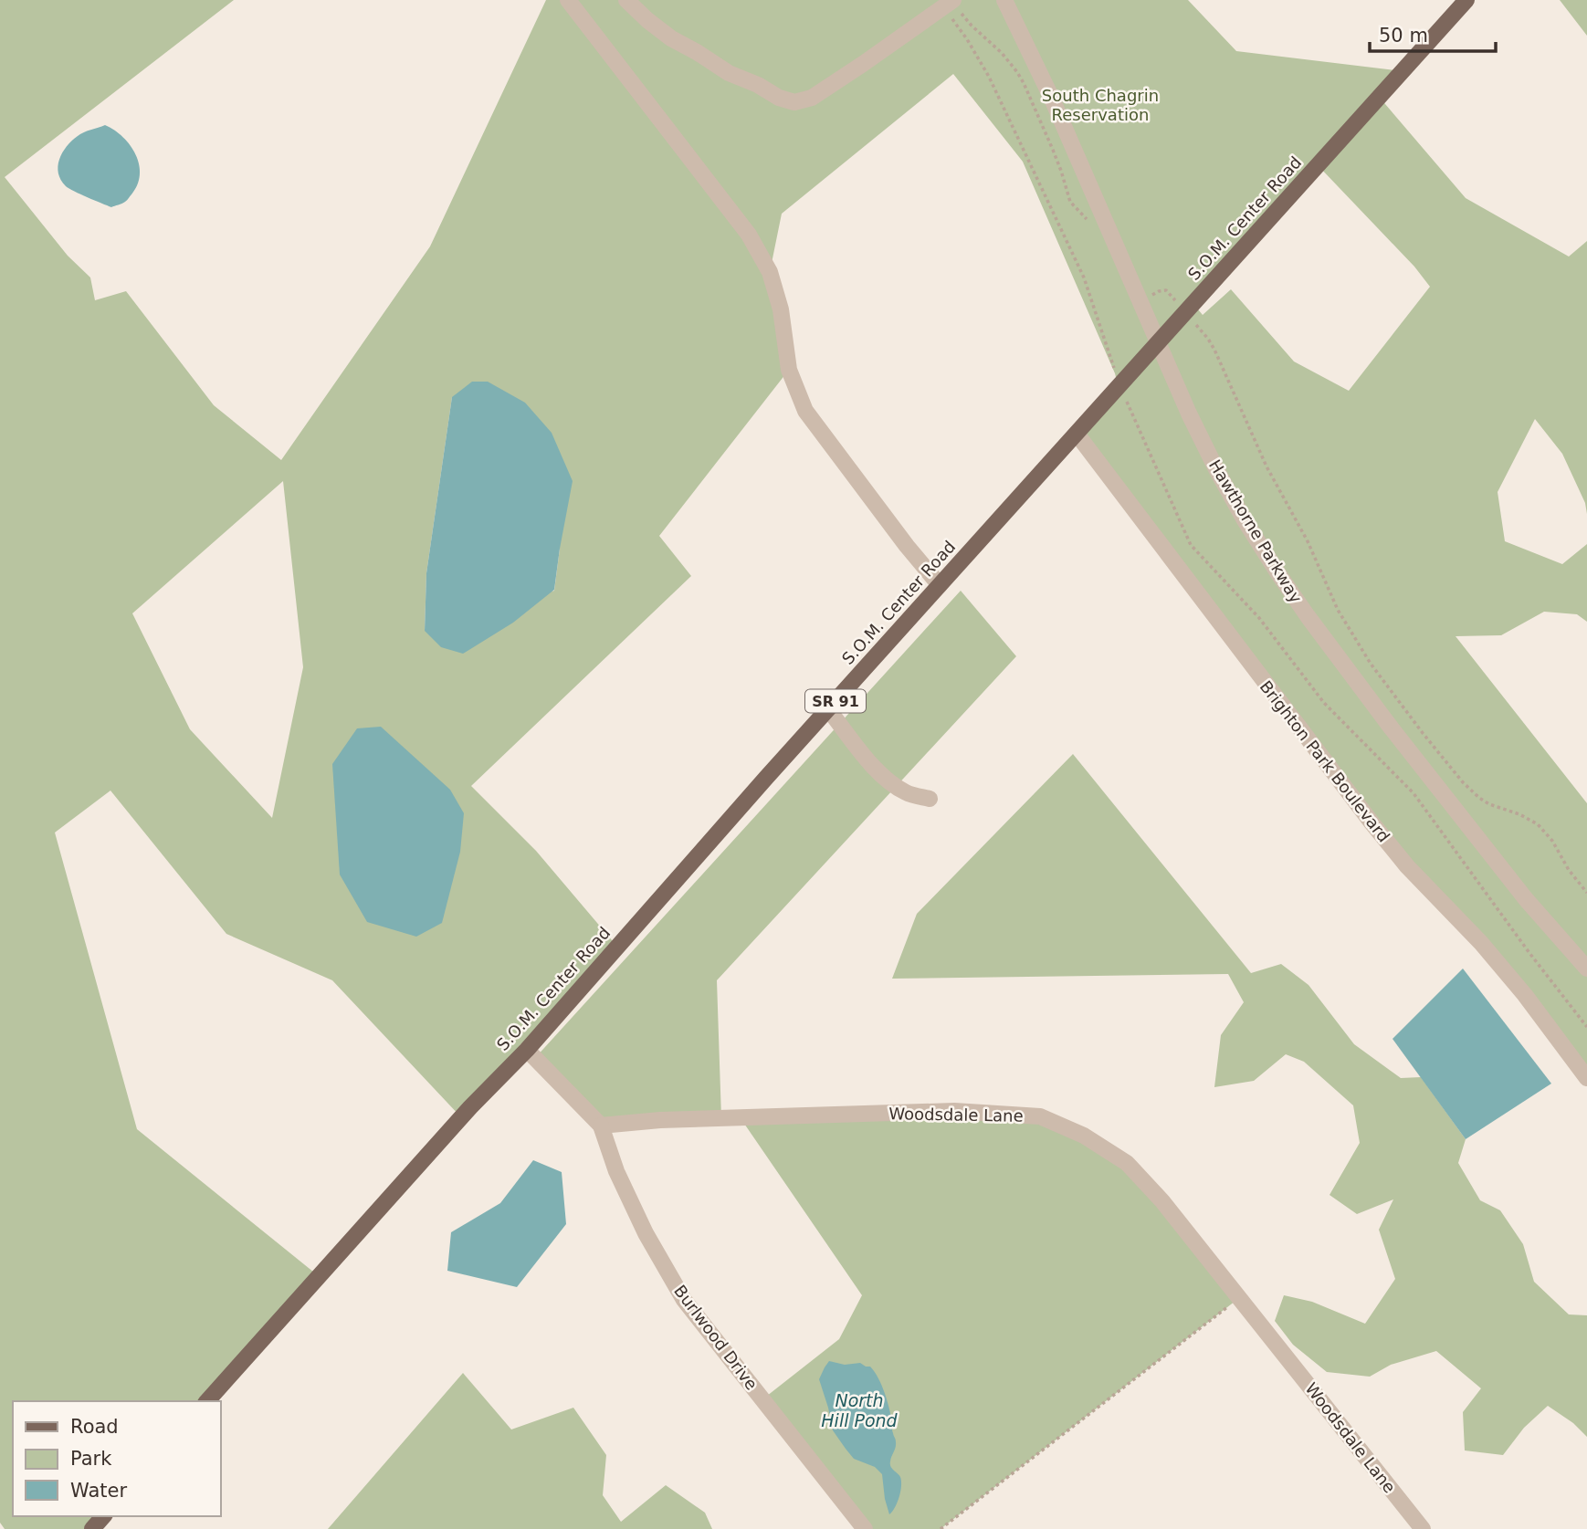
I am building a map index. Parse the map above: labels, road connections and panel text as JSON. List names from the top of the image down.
{
  "streets": {
    "main road": ["S.O.M. Center Road", "SR 91"],
    "street": [
      "Hawthorne Parkway",
      "Brighton Park Boulevard",
      "Woodsdale Lane",
      "Burlwood Drive"
    ]
  },
  "crossings": [
    ["S.O.M. Center Road", "Hawthorne Parkway"],
    ["S.O.M. Center Road", "Brighton Park Boulevard"],
    ["Woodsdale Lane", "Burlwood Drive"]
  ],
  "water": ["North Hill Pond"],
  "parks": ["South Chagrin Reservation"],
  "legend": ["Road", "Park", "Water"],
  "scale_bar": "50 m"
}
